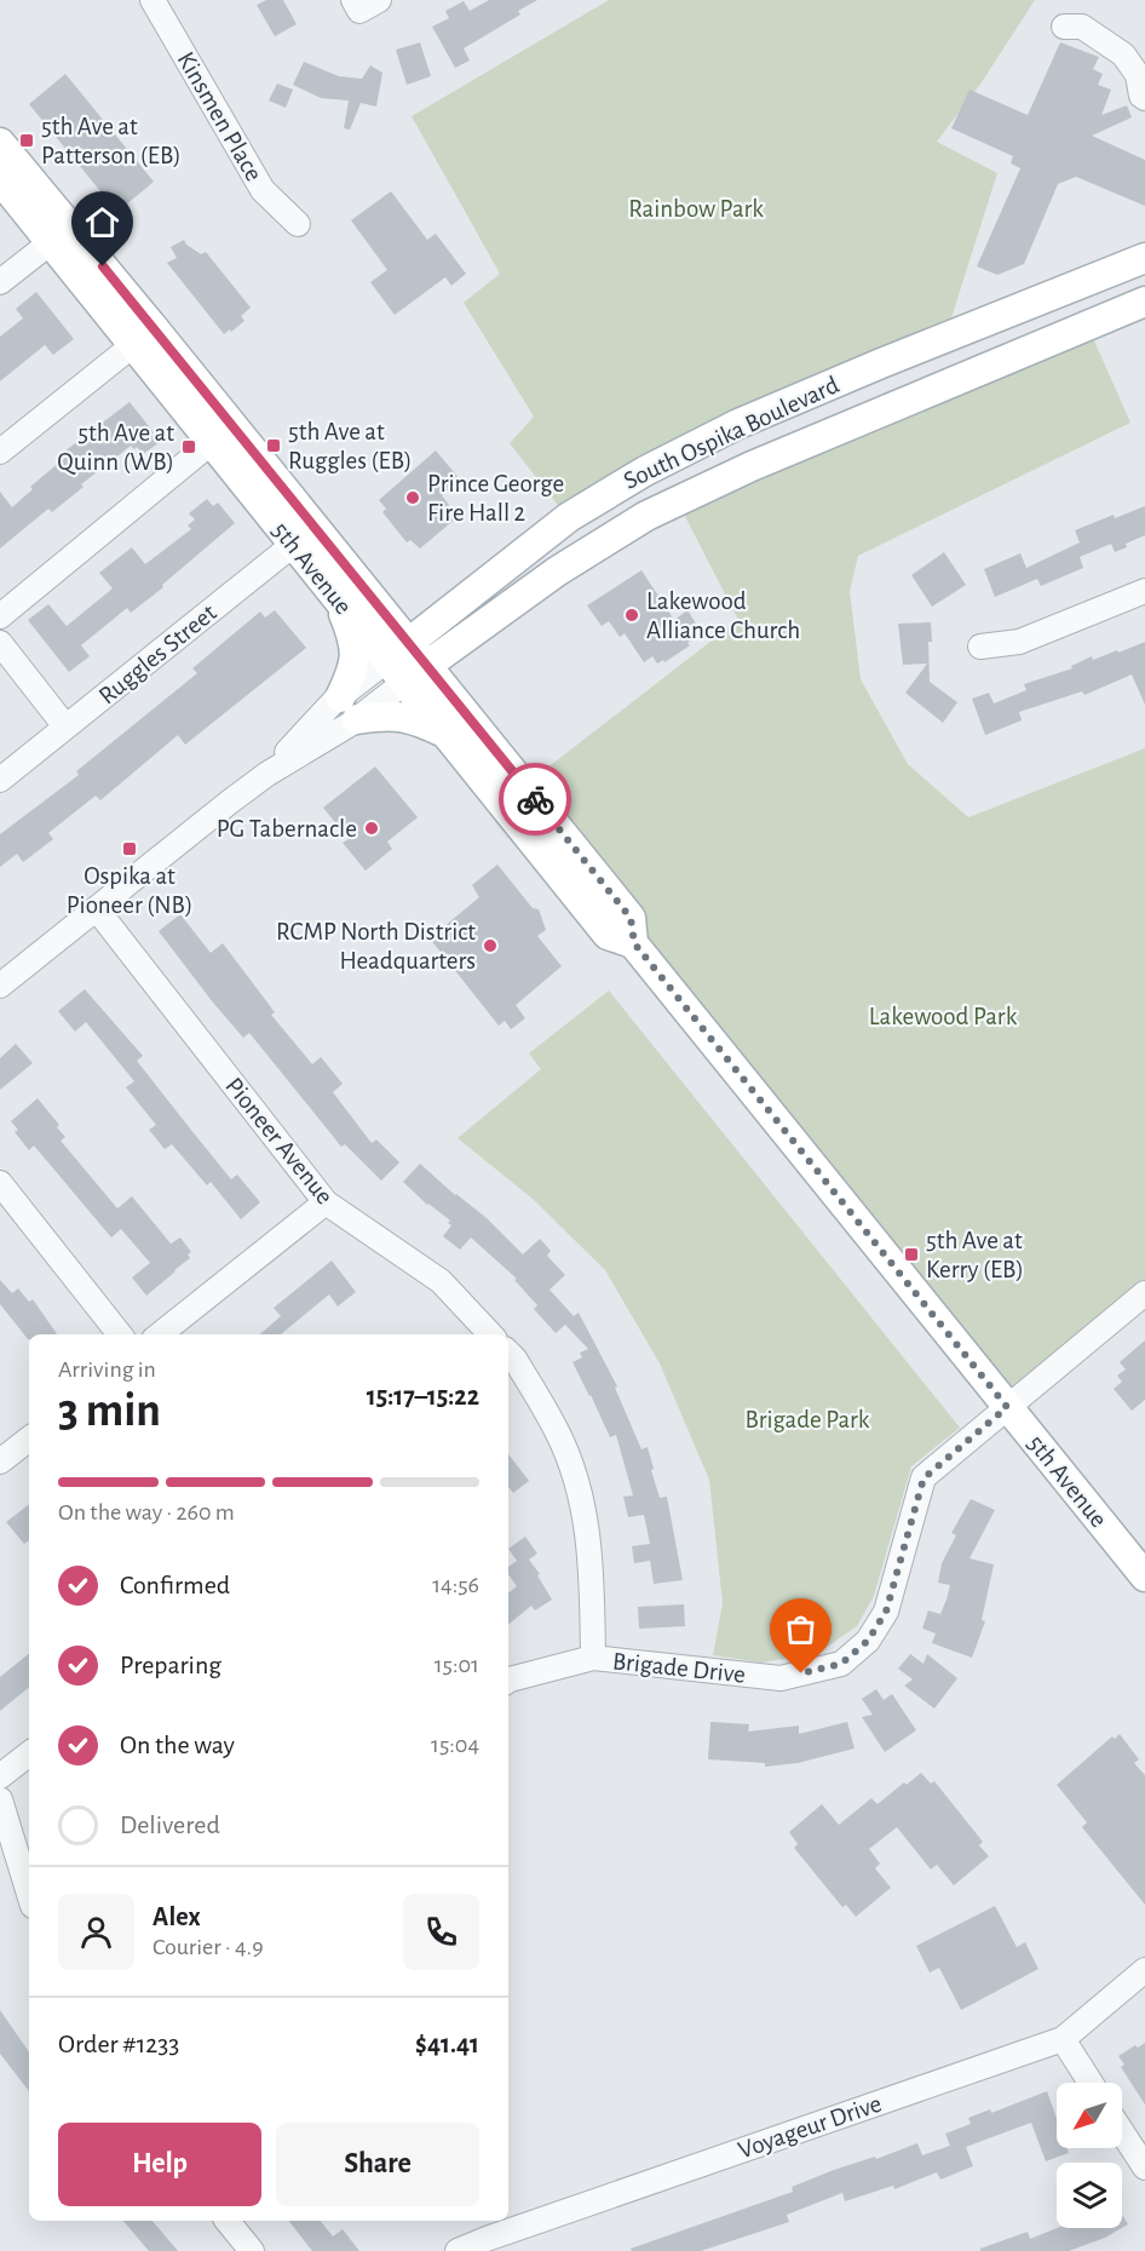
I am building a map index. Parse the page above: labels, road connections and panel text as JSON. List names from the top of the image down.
{
  "streets": {
    "main road": ["South Ospika Boulevard", "5th Avenue"],
    "street": [
      "Kinsmen Place",
      "Ruggles Street",
      "Pioneer Avenue",
      "Brigade Drive",
      "Voyageur Drive"
    ]
  },
  "crossings": [
    ["South Ospika Boulevard", "5th Avenue"],
    ["South Ospika Boulevard", "Pioneer Avenue"],
    ["5th Avenue", "Ruggles Street"],
    ["5th Avenue", "Brigade Drive"]
  ],
  "parks": ["Rainbow Park", "Lakewood Park", "Brigade Park"],
  "places": {
    "transit": [
      "5th Ave at Patterson (EB)",
      "5th Ave at Ruggles (EB)",
      "5th Ave at Quinn (WB)",
      "Ospika at Pioneer (NB)",
      "5th Ave at Kerry (EB)"
    ],
    "other": [
      "Prince George Fire Hall 2",
      "Lakewood Alliance Church",
      "PG Tabernacle",
      "RCMP North District Headquarters"
    ]
  },
  "north": "bottom left",
  "page": {
    "heading": ["3 min", "Arriving in", "15:17–15:22"],
    "panel": [
      "Alex",
      "Courier · 4.9",
      "Order #1233",
      "$41.41"
    ],
    "bar": "On the way · 260 m",
    "list": [
      ["Confirmed", "14:56"],
      ["Preparing", "15:01"],
      ["On the way", "15:04"],
      "Delivered"
    ],
    "buttons": ["Help", "Share"]
  }
}
